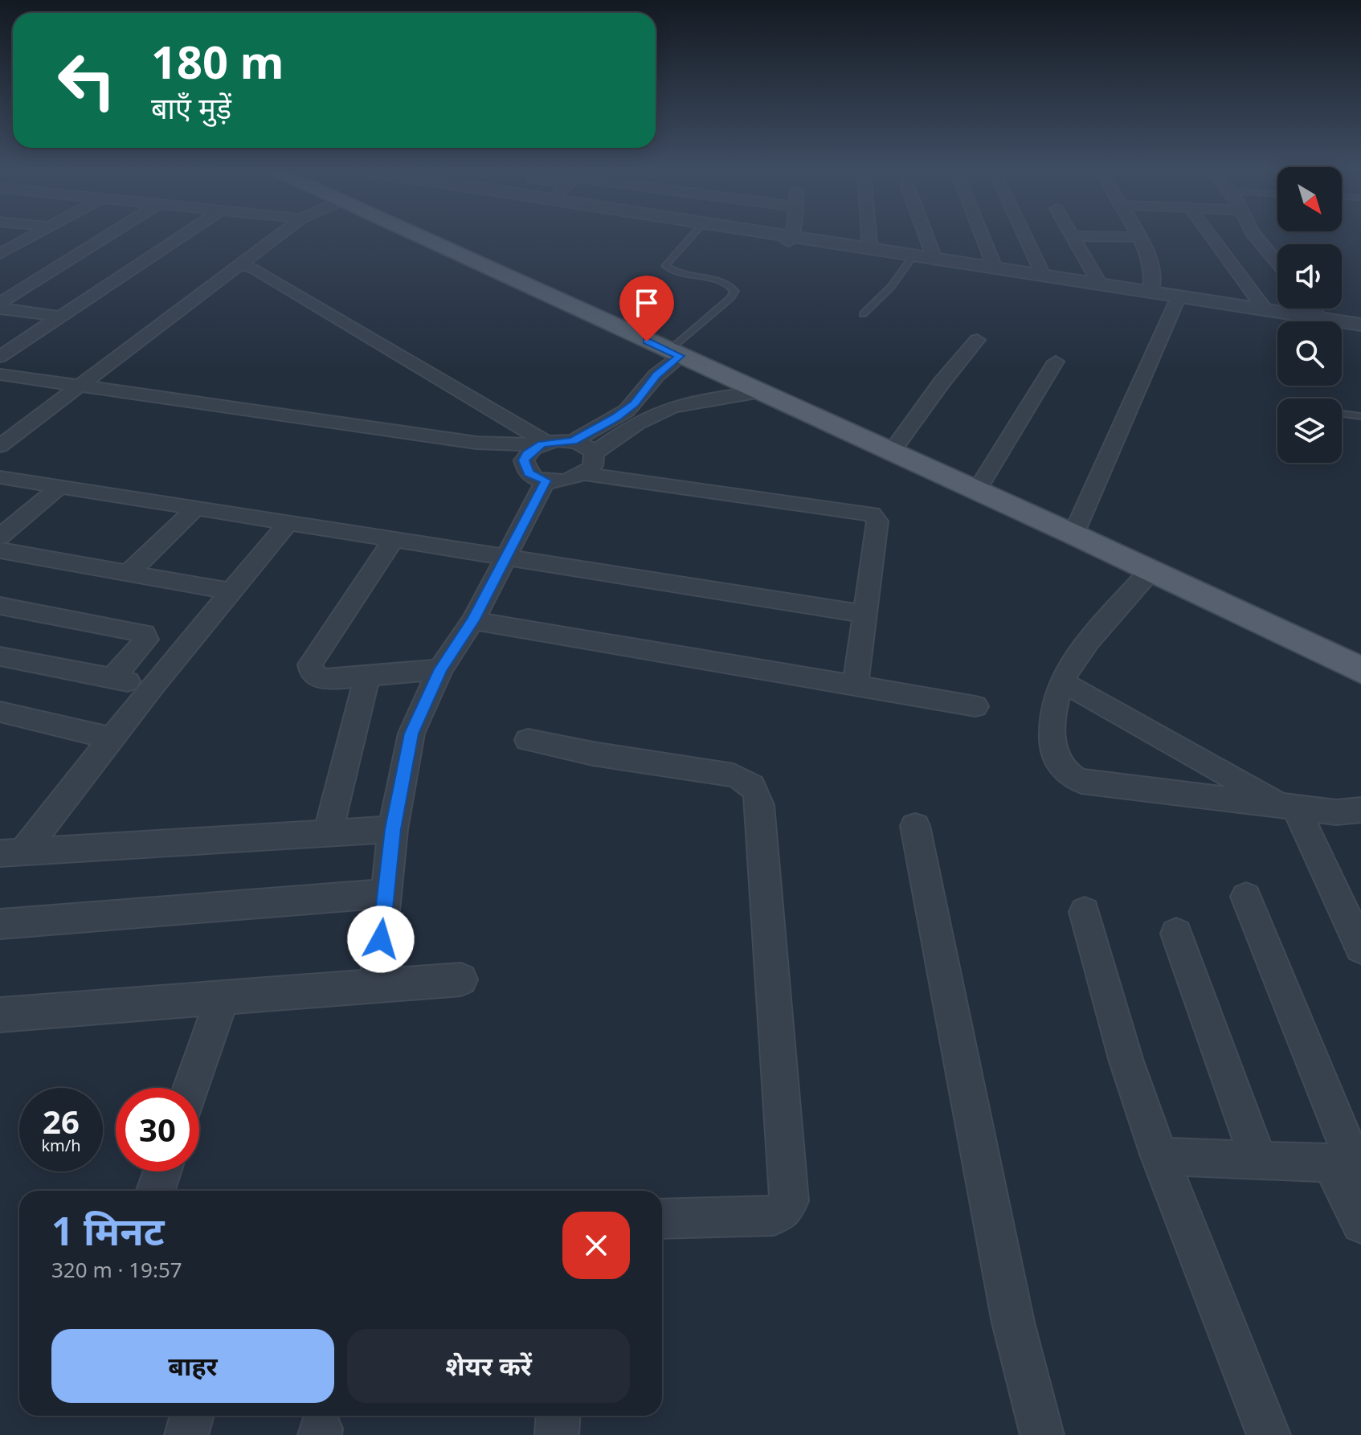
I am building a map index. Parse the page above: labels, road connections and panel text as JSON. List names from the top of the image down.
{
  "north": "bottom right",
  "page": {
    "turn": ["180 m", "बाएँ मुड़ें"],
    "speed": "26 km/h",
    "limit": "30",
    "heading": ["1 मिनट", "320 m · 19:57"],
    "buttons": ["बाहर", "शेयर करें"]
  }
}
